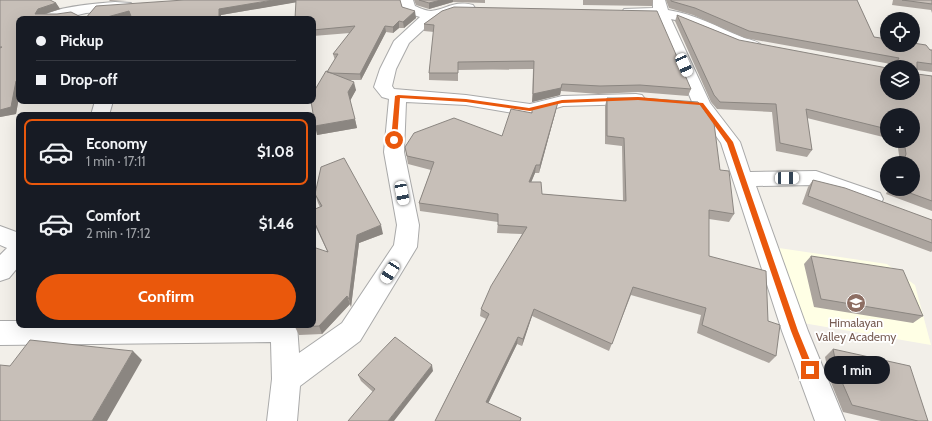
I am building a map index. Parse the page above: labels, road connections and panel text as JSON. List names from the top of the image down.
{
  "places": {
    "school or university": ["Himalayan Valley Academy"]
  },
  "page": {
    "map_buttons": ["+", "−"],
    "banner": ["Pickup", "Drop-off"],
    "list": [
      {
        "name": "Economy",
        "note": "1 min · 17:11",
        "value": "$1.08"
      },
      {
        "name": "Comfort",
        "note": "2 min · 17:12",
        "value": "$1.46"
      }
    ],
    "buttons": "Confirm",
    "bubble": "1 min"
  }
}
